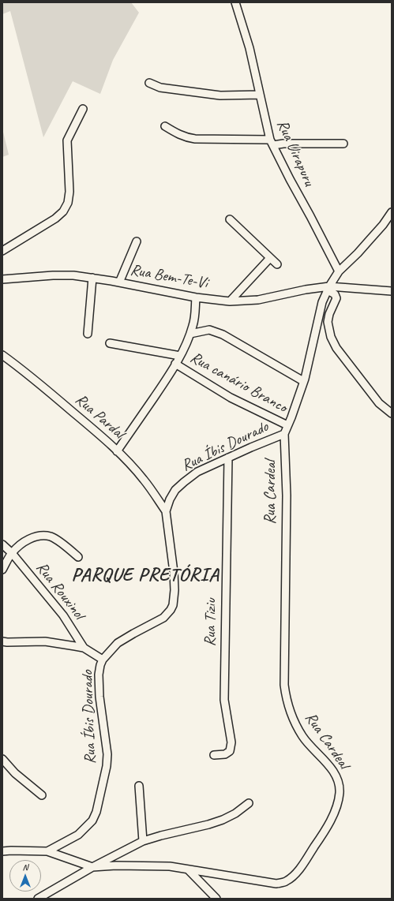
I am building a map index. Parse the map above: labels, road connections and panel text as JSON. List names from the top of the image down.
{
  "streets": {
    "street": [
      "Rua Uirapuru",
      "Rua Bem-Te-Vi",
      "Rua canário Branco",
      "Rua Pardal",
      "Rua Íbis Dourado",
      "Rua Cardeal",
      "Rua Rouxinol",
      "Rua Tiziu"
    ]
  },
  "crossings": [
    ["Rua Uirapuru", "Rua Íbis Dourado"],
    ["Rua Bem-Te-Vi", "Rua Íbis Dourado"],
    ["Rua canário Branco", "Rua Íbis Dourado"],
    ["Rua Pardal", "Rua Íbis Dourado"],
    ["Rua Íbis Dourado", "Rua Cardeal"],
    ["Rua Íbis Dourado", "Rua Tiziu"]
  ],
  "districts": ["PARQUE PRETÓRIA"],
  "north": "top"
}
